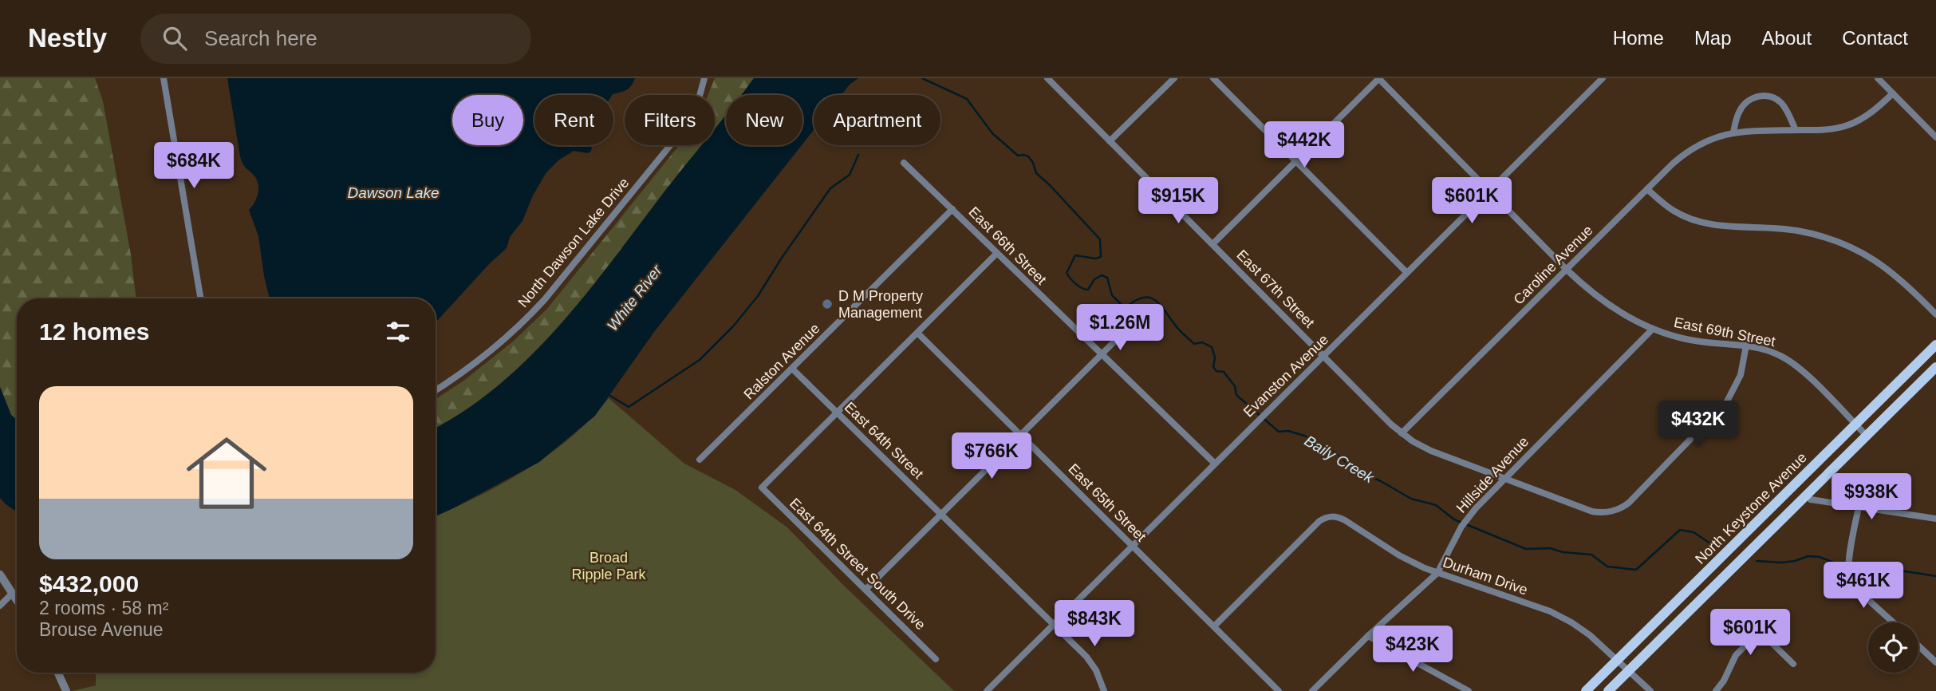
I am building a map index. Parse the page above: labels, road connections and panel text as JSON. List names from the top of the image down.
{
  "streets": {
    "main road": ["North Keystone Avenue"],
    "street": [
      "North Dawson Lake Drive",
      "East 66th Street",
      "Caroline Avenue",
      "East 67th Street",
      "East 69th Street",
      "Ralston Avenue",
      "Evanston Avenue",
      "East 64th Street",
      "Hillside Avenue",
      "East 65th Street",
      "East 64th Street South Drive",
      "Durham Drive"
    ]
  },
  "crossings": [
    ["East 66th Street", "Ralston Avenue"],
    ["East 66th Street", "Evanston Avenue"],
    ["Caroline Avenue", "East 67th Street"],
    ["Caroline Avenue", "East 69th Street"],
    ["East 67th Street", "East 69th Street"],
    ["East 67th Street", "Evanston Avenue"],
    ["East 67th Street", "Hillside Avenue"],
    ["East 69th Street", "Evanston Avenue"],
    ["East 69th Street", "Hillside Avenue"],
    ["East 69th Street", "North Keystone Avenue"],
    ["Ralston Avenue", "East 64th Street"],
    ["Evanston Avenue", "East 64th Street"],
    ["Evanston Avenue", "East 65th Street"],
    ["East 64th Street", "East 64th Street South Drive"],
    ["Hillside Avenue", "Durham Drive"],
    ["East 65th Street", "Durham Drive"],
    ["North Keystone Avenue", "Durham Drive"]
  ],
  "water": ["Dawson Lake", "White River", "Baily Creek"],
  "parks": ["Broad Ripple Park"],
  "places": ["D M Property Management"],
  "page": {
    "header": "Nestly",
    "search": "Search here",
    "nav": [
      "Home",
      "Map",
      "About",
      "Contact"
    ],
    "chip": [
      "Buy",
      "Rent",
      "Filters",
      "New",
      "Apartment"
    ],
    "price": [
      "$442K",
      "$684K",
      "$915K",
      "$601K",
      "$1.26M",
      "$432K",
      "$766K",
      "$938K",
      "$461K",
      "$843K",
      "$601K",
      "$423K"
    ],
    "heading": "12 homes",
    "list": [
      {
        "name": "$432,000",
        "note": "2 rooms · 58 m² · Brouse Avenue"
      }
    ]
  }
}
